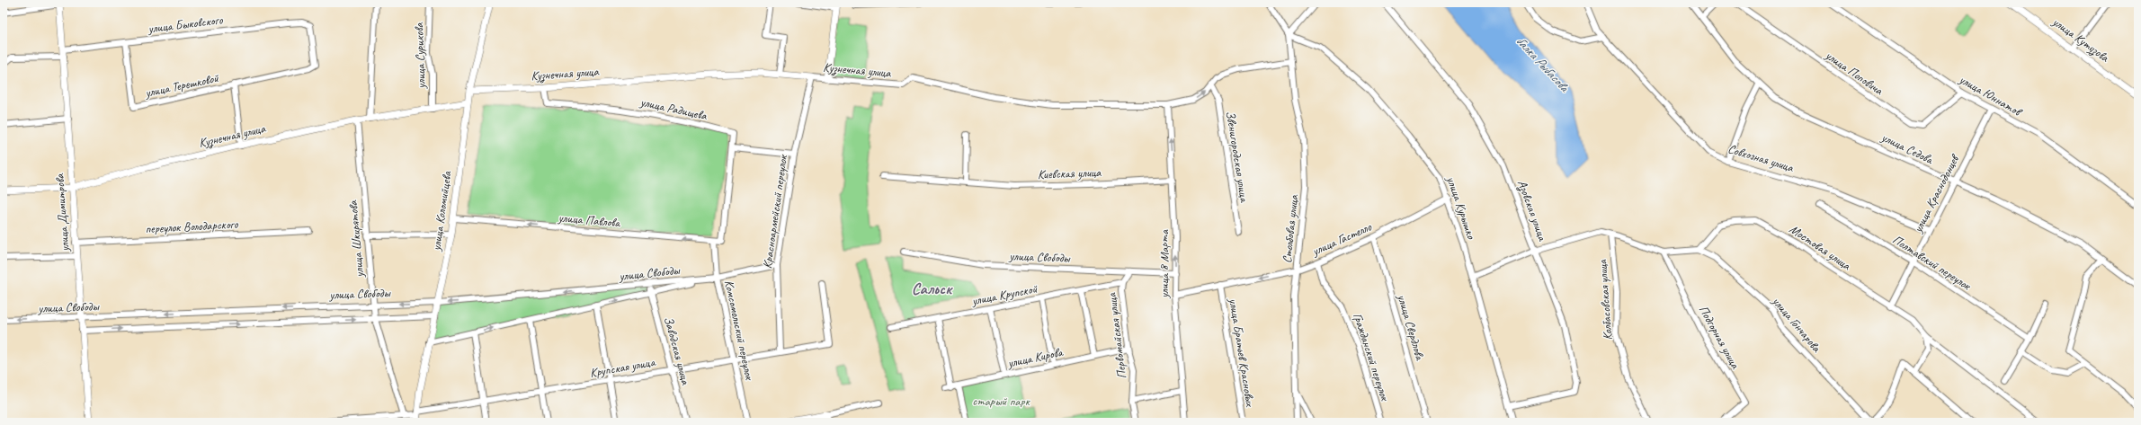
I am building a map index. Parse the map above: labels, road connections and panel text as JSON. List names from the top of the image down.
{
  "streets": {
    "main road": [
      "улица Кутузова",
      "Кузнечная улица",
      "улица Коломийцева",
      "улица Димитрова"
    ],
    "street": [
      "улица Быковского",
      "улица Сурикова",
      "улица Поповича",
      "улица Терешковой",
      "улица Юннатов",
      "улица Радищева",
      "улица Седова",
      "Звенигородская улица",
      "Совхозная улица",
      "Киевская улица",
      "улица Краснодонцев",
      "улица Курышко",
      "Азовская улица",
      "Красноармейский переулок",
      "улица Павлова",
      "переулок Володарского",
      "Столбовая улица",
      "улица Шкирятова",
      "улица Гастелло",
      "Мостовая улица",
      "улица Свободы",
      "Полтавский переулок",
      "улица 8 Марта",
      "улица Крупской",
      "Колбасовская улица",
      "улица Гончарова",
      "улица Свердлова",
      "Комсомольский переулок",
      "Первомайская улица",
      "Подгорная улица",
      "Заводская улица",
      "улица Братьев Красновых",
      "Гражданский переулок",
      "улица Кирова",
      "Крупская улица"
    ]
  },
  "crossings": [
    ["улица Быковского", "улица Терешковой"],
    ["улица Быковского", "улица Димитрова"],
    ["улица Сурикова", "Кузнечная улица"],
    ["Кузнечная улица", "улица Терешковой"],
    ["Кузнечная улица", "улица Радищева"],
    ["Кузнечная улица", "Звенигородская улица"],
    ["Кузнечная улица", "улица Коломийцева"],
    ["Кузнечная улица", "Красноармейский переулок"],
    ["Кузнечная улица", "улица Димитрова"],
    ["Кузнечная улица", "Столбовая улица"],
    ["Кузнечная улица", "улица Шкирятова"],
    ["Кузнечная улица", "улица 8 Марта"],
    ["улица Поповича", "улица Юннатов"],
    ["улица Юннатов", "улица Краснодонцев"],
    ["улица Радищева", "улица Павлова"],
    ["улица Седова", "улица Краснодонцев"],
    ["Совхозная улица", "улица Краснодонцев"],
    ["Киевская улица", "улица 8 Марта"],
    ["улица Краснодонцев", "Мостовая улица"],
    ["улица Краснодонцев", "Полтавский переулок"],
    ["улица Курышко", "Азовская улица"],
    ["улица Курышко", "Столбовая улица"],
    ["улица Курышко", "улица Гастелло"],
    ["улица Коломийцева", "улица Павлова"],
    ["улица Коломийцева", "улица Свободы"],
    ["улица Коломийцева", "Крупская улица"],
    ["Красноармейский переулок", "улица Свободы"],
    ["Красноармейский переулок", "Крупская улица"],
    ["улица Димитрова", "переулок Володарского"],
    ["улица Димитрова", "улица Свободы"],
    ["улица Павлова", "Комсомольский переулок"],
    ["Столбовая улица", "улица Гастелло"],
    ["улица Шкирятова", "улица Свободы"],
    ["улица Гастелло", "улица 8 Марта"],
    ["улица Гастелло", "улица Свердлова"],
    ["улица Гастелло", "улица Братьев Красновых"],
    ["улица Гастелло", "Гражданский переулок"],
    ["Мостовая улица", "улица Гончарова"],
    ["улица Свободы", "улица 8 Марта"],
    ["улица Свободы", "Комсомольский переулок"],
    ["улица Свободы", "Первомайская улица"],
    ["улица Свободы", "Заводская улица"],
    ["улица Крупской", "Первомайская улица"],
    ["улица Крупской", "улица Кирова"],
    ["Комсомольский переулок", "Крупская улица"],
    ["Первомайская улица", "улица Кирова"],
    ["Заводская улица", "Крупская улица"]
  ],
  "one_way": ["улица Павлова", "улица 8 Марта"],
  "districts": ["Сальск"],
  "water": ["балка Рыбасова"],
  "parks": ["старый парк"]
}
